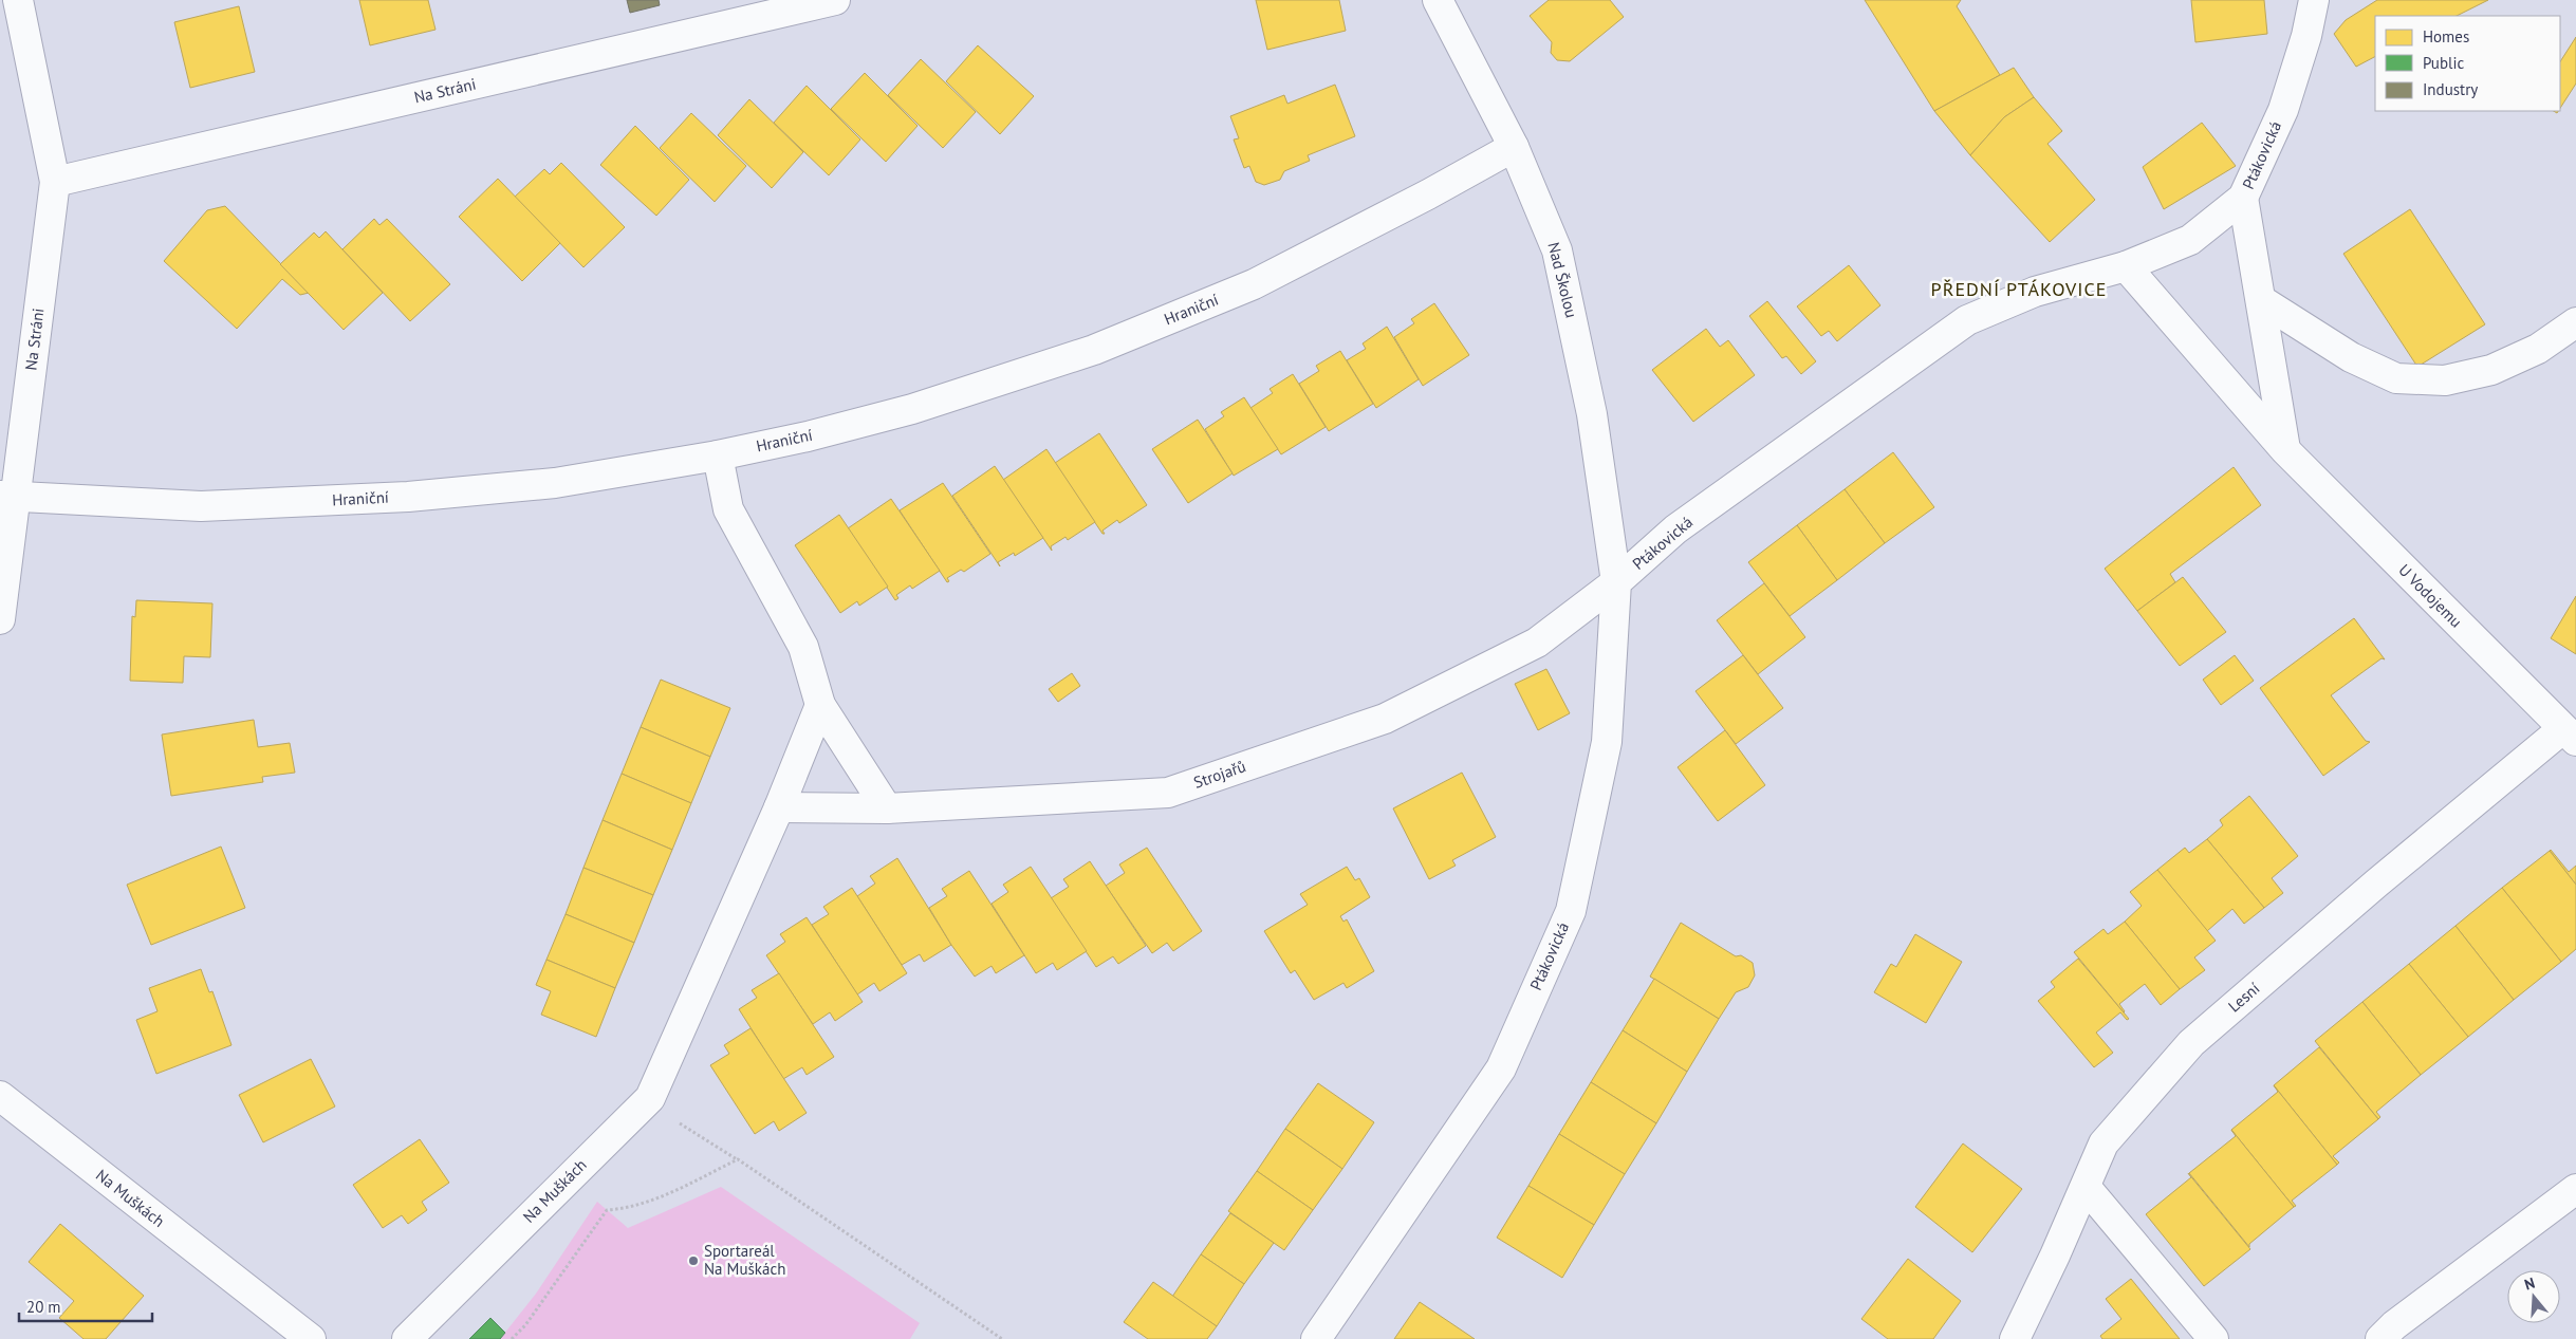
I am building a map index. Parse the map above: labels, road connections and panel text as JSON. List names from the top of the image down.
{
  "streets": {
    "street": [
      "Na Stráni",
      "Ptákovická",
      "Nad Školou",
      "Hraniční",
      "U Vodojemu",
      "Strojařů",
      "Lesní",
      "Na Muškách"
    ]
  },
  "crossings": [
    ["Na Stráni", "Hraniční"],
    ["Ptákovická", "Nad Školou"],
    ["Ptákovická", "U Vodojemu"],
    ["Ptákovická", "Strojařů"],
    ["Nad Školou", "Hraniční"],
    ["Nad Školou", "Strojařů"],
    ["U Vodojemu", "Lesní"],
    ["Strojařů", "Na Muškách"]
  ],
  "districts": ["PŘEDNÍ PTÁKOVICE"],
  "places": ["Sportareál Na Muškách"],
  "legend": ["Homes", "Public", "Industry"],
  "scale_bar": "20 m",
  "north": "top"
}
